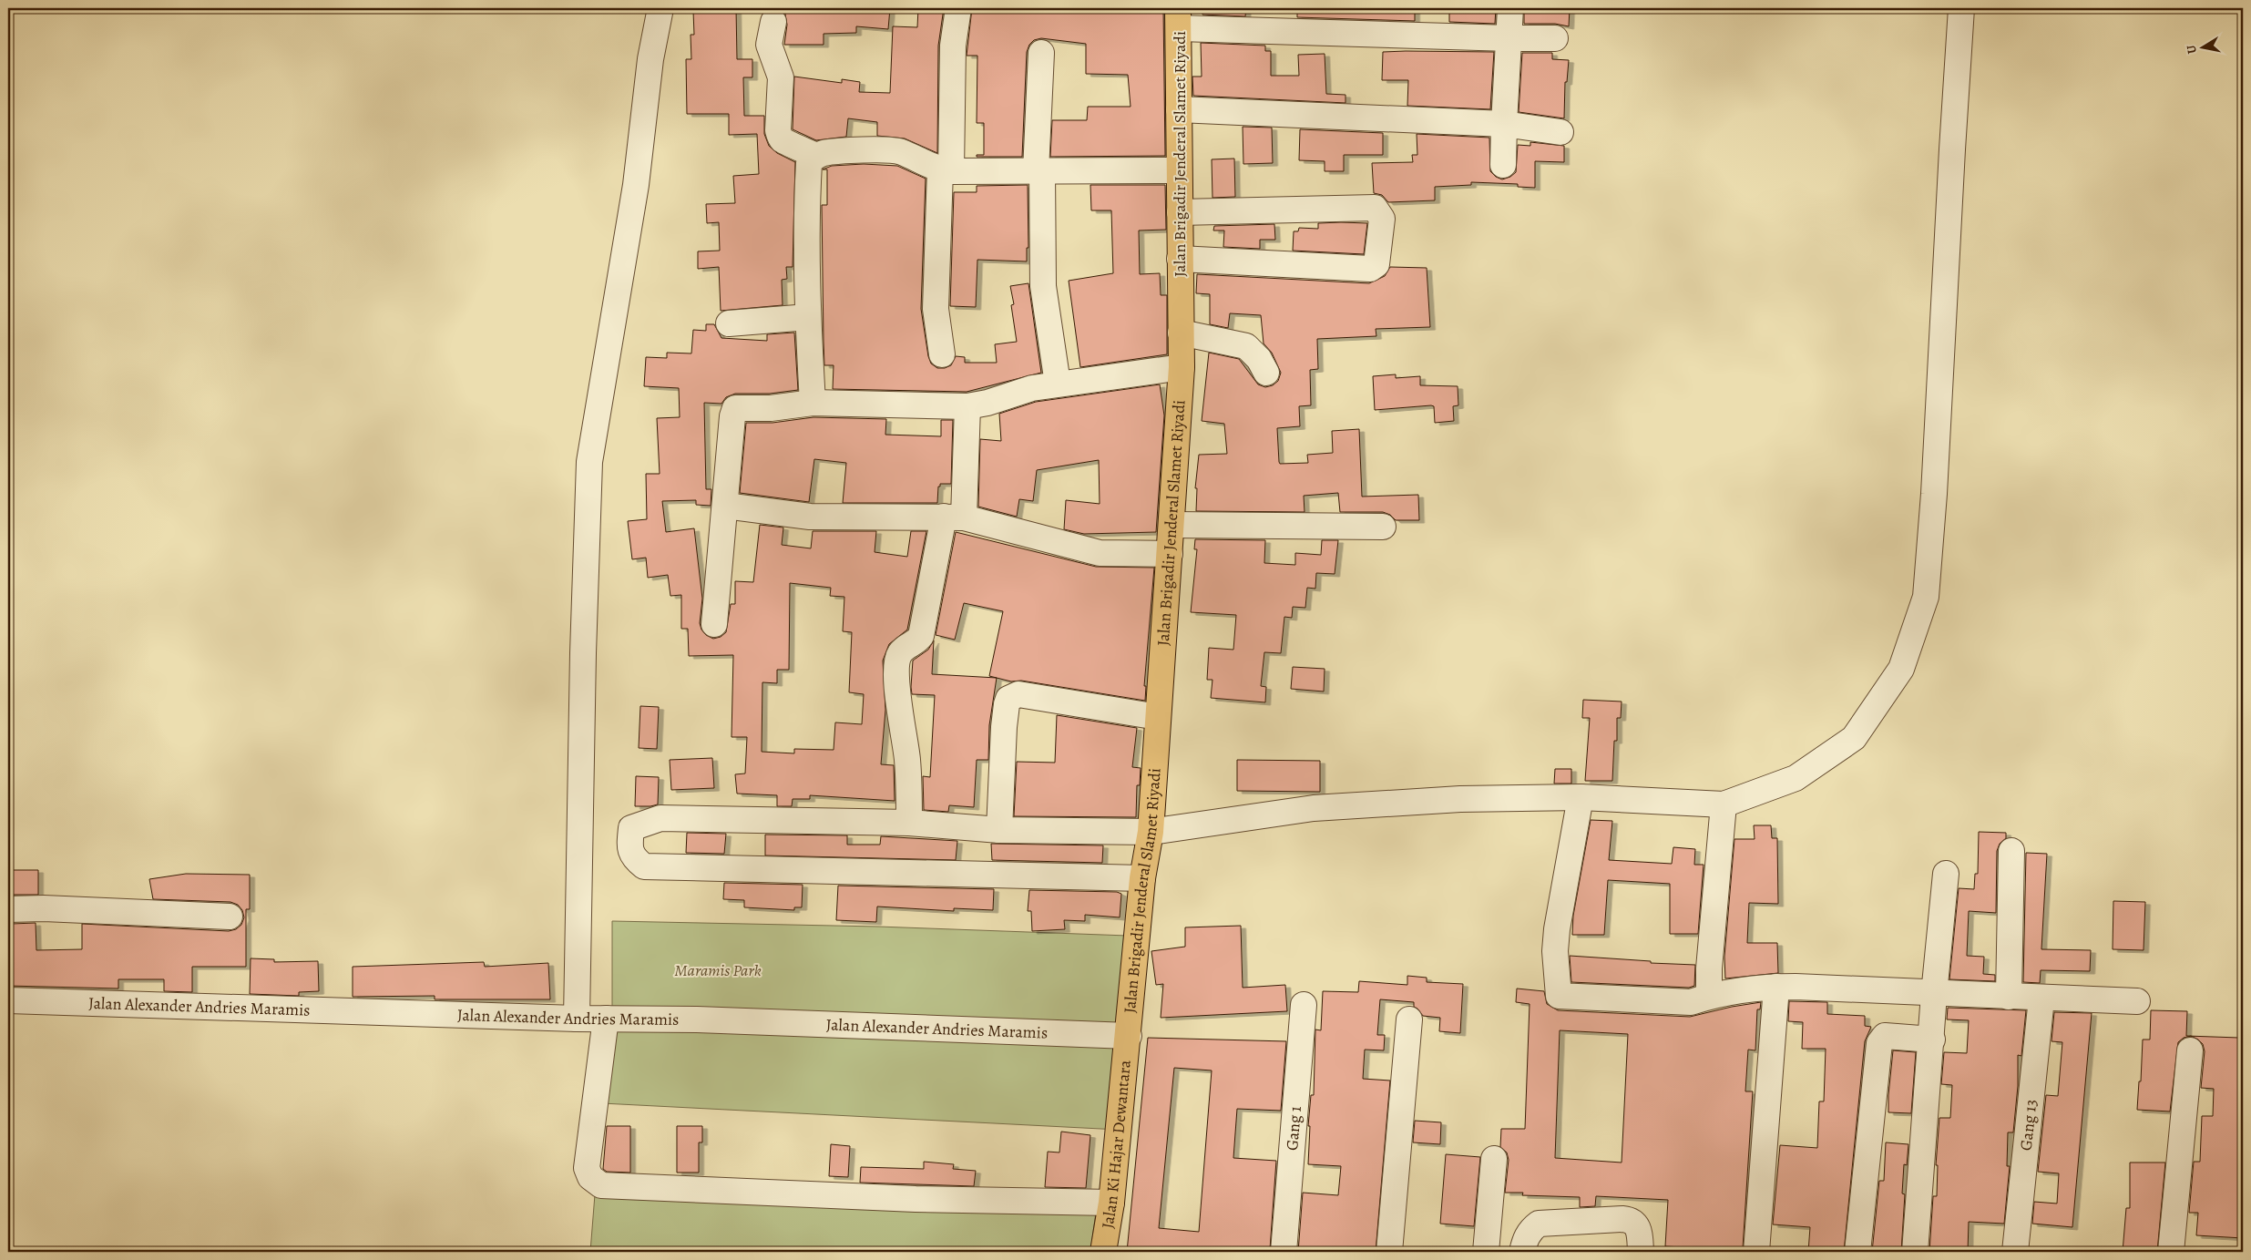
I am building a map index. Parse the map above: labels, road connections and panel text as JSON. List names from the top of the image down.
{
  "streets": {
    "main road": ["Jalan Brigadir Jenderal Slamet Riyadi", "Jalan Ki Hajar Dewantara"],
    "street": ["Jalan Alexander Andries Maramis", "Gang 13", "Gang 1"]
  },
  "crossings": [
    ["Jalan Brigadir Jenderal Slamet Riyadi", "Jalan Alexander Andries Maramis"],
    ["Jalan Brigadir Jenderal Slamet Riyadi", "Jalan Ki Hajar Dewantara"],
    ["Jalan Alexander Andries Maramis", "Jalan Ki Hajar Dewantara"]
  ],
  "parks": ["Maramis Park"],
  "north": "left"
}
